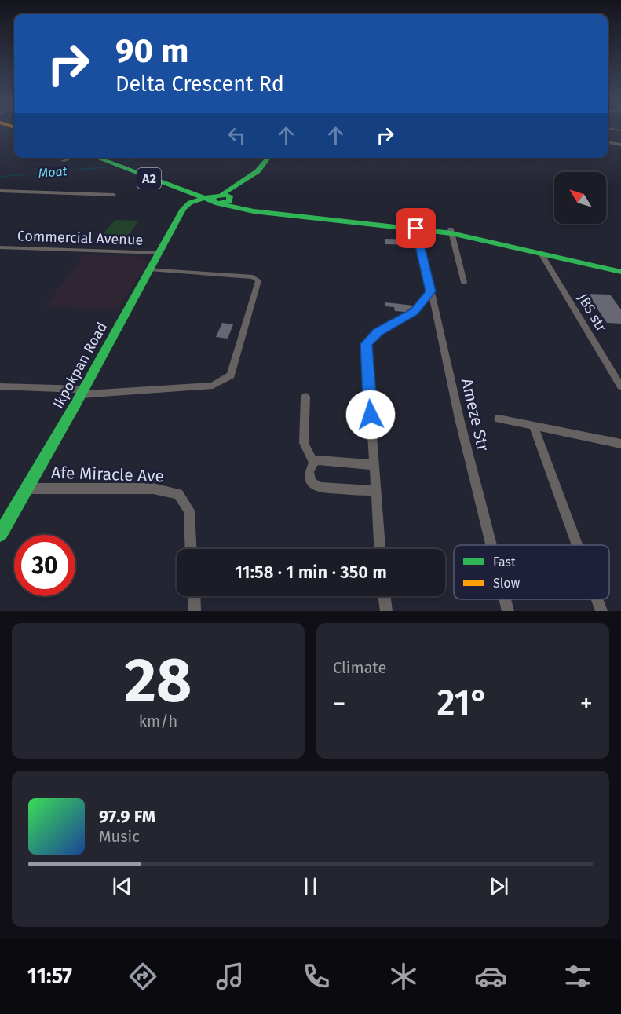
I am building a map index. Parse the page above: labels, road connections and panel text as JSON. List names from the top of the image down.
{
  "streets": {
    "main road": ["A2", "Ikpokpan Road"],
    "street": [
      "Commercial Avenue",
      "JBS str",
      "Ameze Str",
      "Afe Miracle Ave"
    ]
  },
  "crossings": [
    ["A2", "JBS str"],
    ["A2", "Ikpokpan Road"],
    ["A2", "Ameze Str"],
    ["Commercial Avenue", "Ikpokpan Road"],
    ["Ikpokpan Road", "Afe Miracle Ave"]
  ],
  "water": ["Moat"],
  "legend": ["Fast", "Slow"],
  "north": "top left",
  "page": {
    "turn": ["90 m", "Delta Crescent Rd"],
    "limit": "30",
    "trip": "11:58 · 1 min · 350 m",
    "tile": [
      ["28", "km/h"],
      "Climate"
    ],
    "heat": ["−", "21°", "+"],
    "song": ["97.9 FM", "Music"],
    "tabs": "11:57"
  }
}
